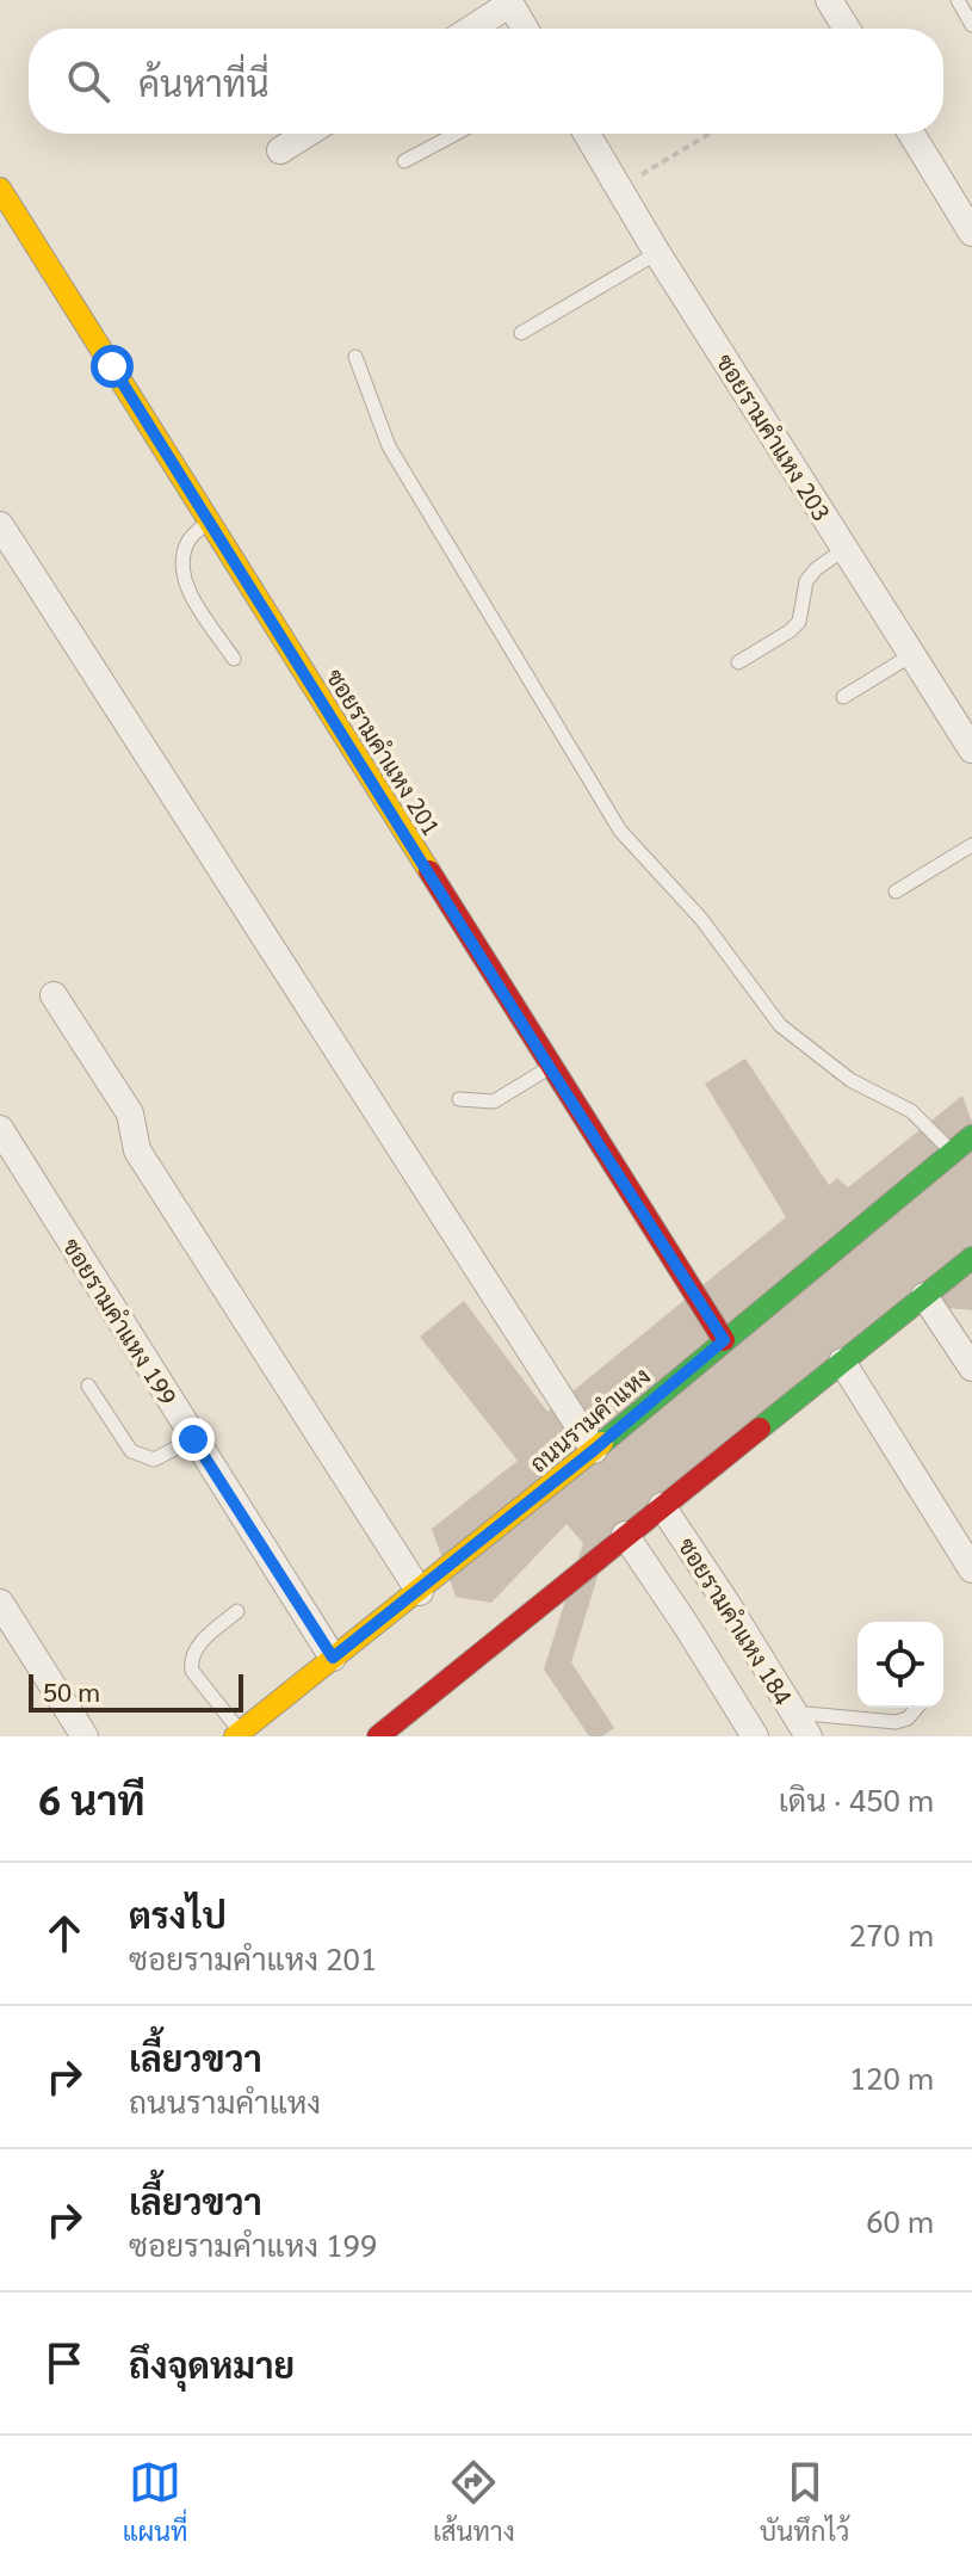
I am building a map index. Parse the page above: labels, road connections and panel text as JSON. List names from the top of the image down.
{
  "streets": {
    "main road": ["ซอยรามคำแหง 201", "ถนนรามคำแหง"],
    "street": ["ซอยรามคำแหง 203", "ซอยรามคำแหง 199", "ซอยรามคำแหง 184"]
  },
  "crossings": [
    ["ซอยรามคำแหง 201", "ถนนรามคำแหง"],
    ["ซอยรามคำแหง 199", "ถนนรามคำแหง"]
  ],
  "scale_bar": "50 m",
  "page": {
    "search": "ค้นหาที่นี่",
    "scale": "50 m",
    "heading": ["6 นาที", "เดิน · 450 m"],
    "list": [
      ["ตรงไป", "ซอยรามคำแหง 201", "270 m"],
      ["เลี้ยวขวา", "ถนนรามคำแหง", "120 m"],
      ["เลี้ยวขวา", "ซอยรามคำแหง 199", "60 m"],
      "ถึงจุดหมาย"
    ],
    "nav": ["แผนที่", "เส้นทาง", "บันทึกไว้"]
  }
}
